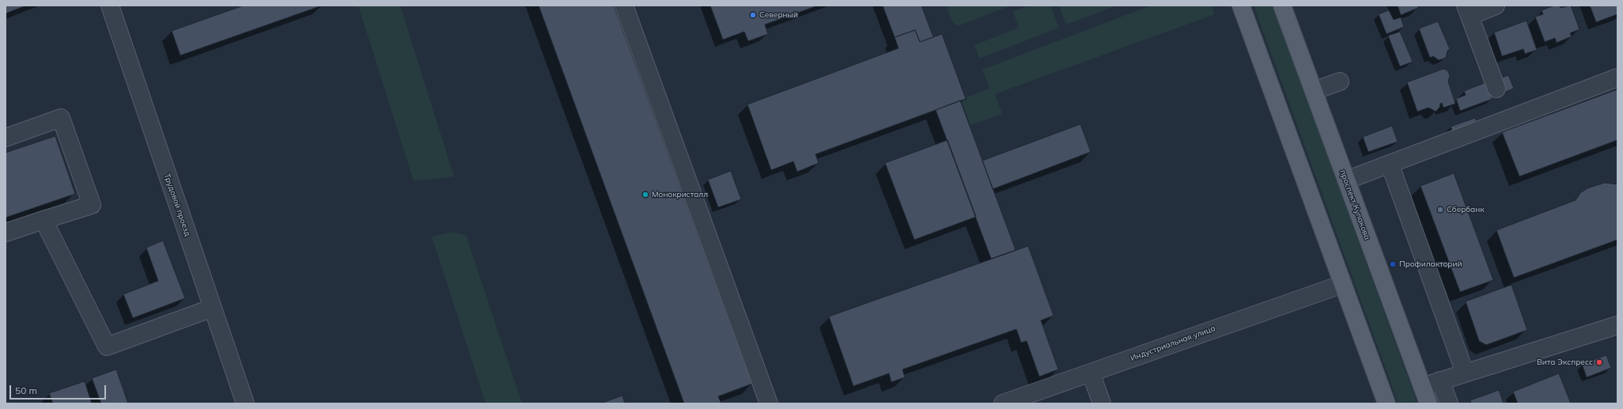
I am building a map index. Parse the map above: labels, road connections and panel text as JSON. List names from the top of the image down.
{
  "streets": {
    "main road": ["проспект Кулакова"],
    "street": ["Трудовой проезд", "Индустриальная улица"]
  },
  "places": [
    "Северный",
    "Монокристалл",
    "Сбербанк",
    "Профилакторий",
    "Вита Экспресс"
  ],
  "scale_bar": "50 m"
}
